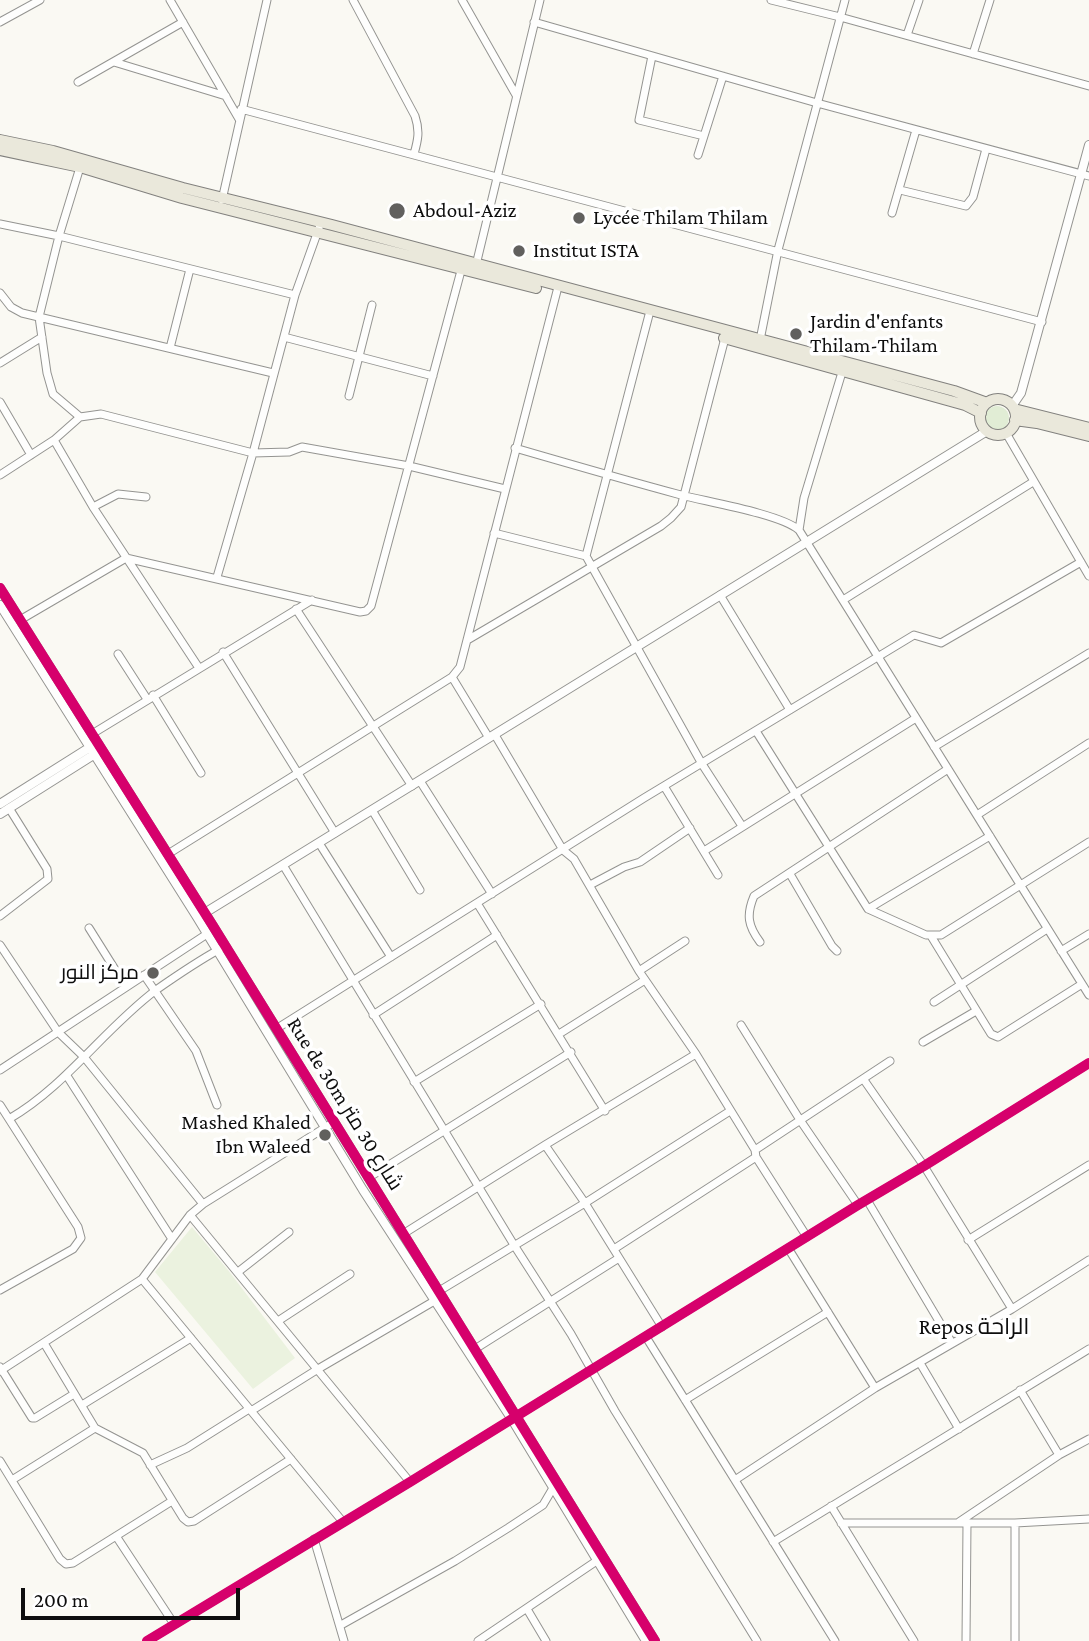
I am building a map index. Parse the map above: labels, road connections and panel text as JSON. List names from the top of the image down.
{
  "streets": {
    "street": ["Rue de 30m شارع 30 متر"]
  },
  "districts": ["Repos الراحة"],
  "places": [
    "Abdoul-Aziz",
    "Lycée Thilam Thilam",
    "Institut ISTA",
    "Jardin d'enfants Thilam-Thilam",
    "مركز النور",
    "Mashed Khaled Ibn Waleed"
  ],
  "scale_bar": "200 m"
}
